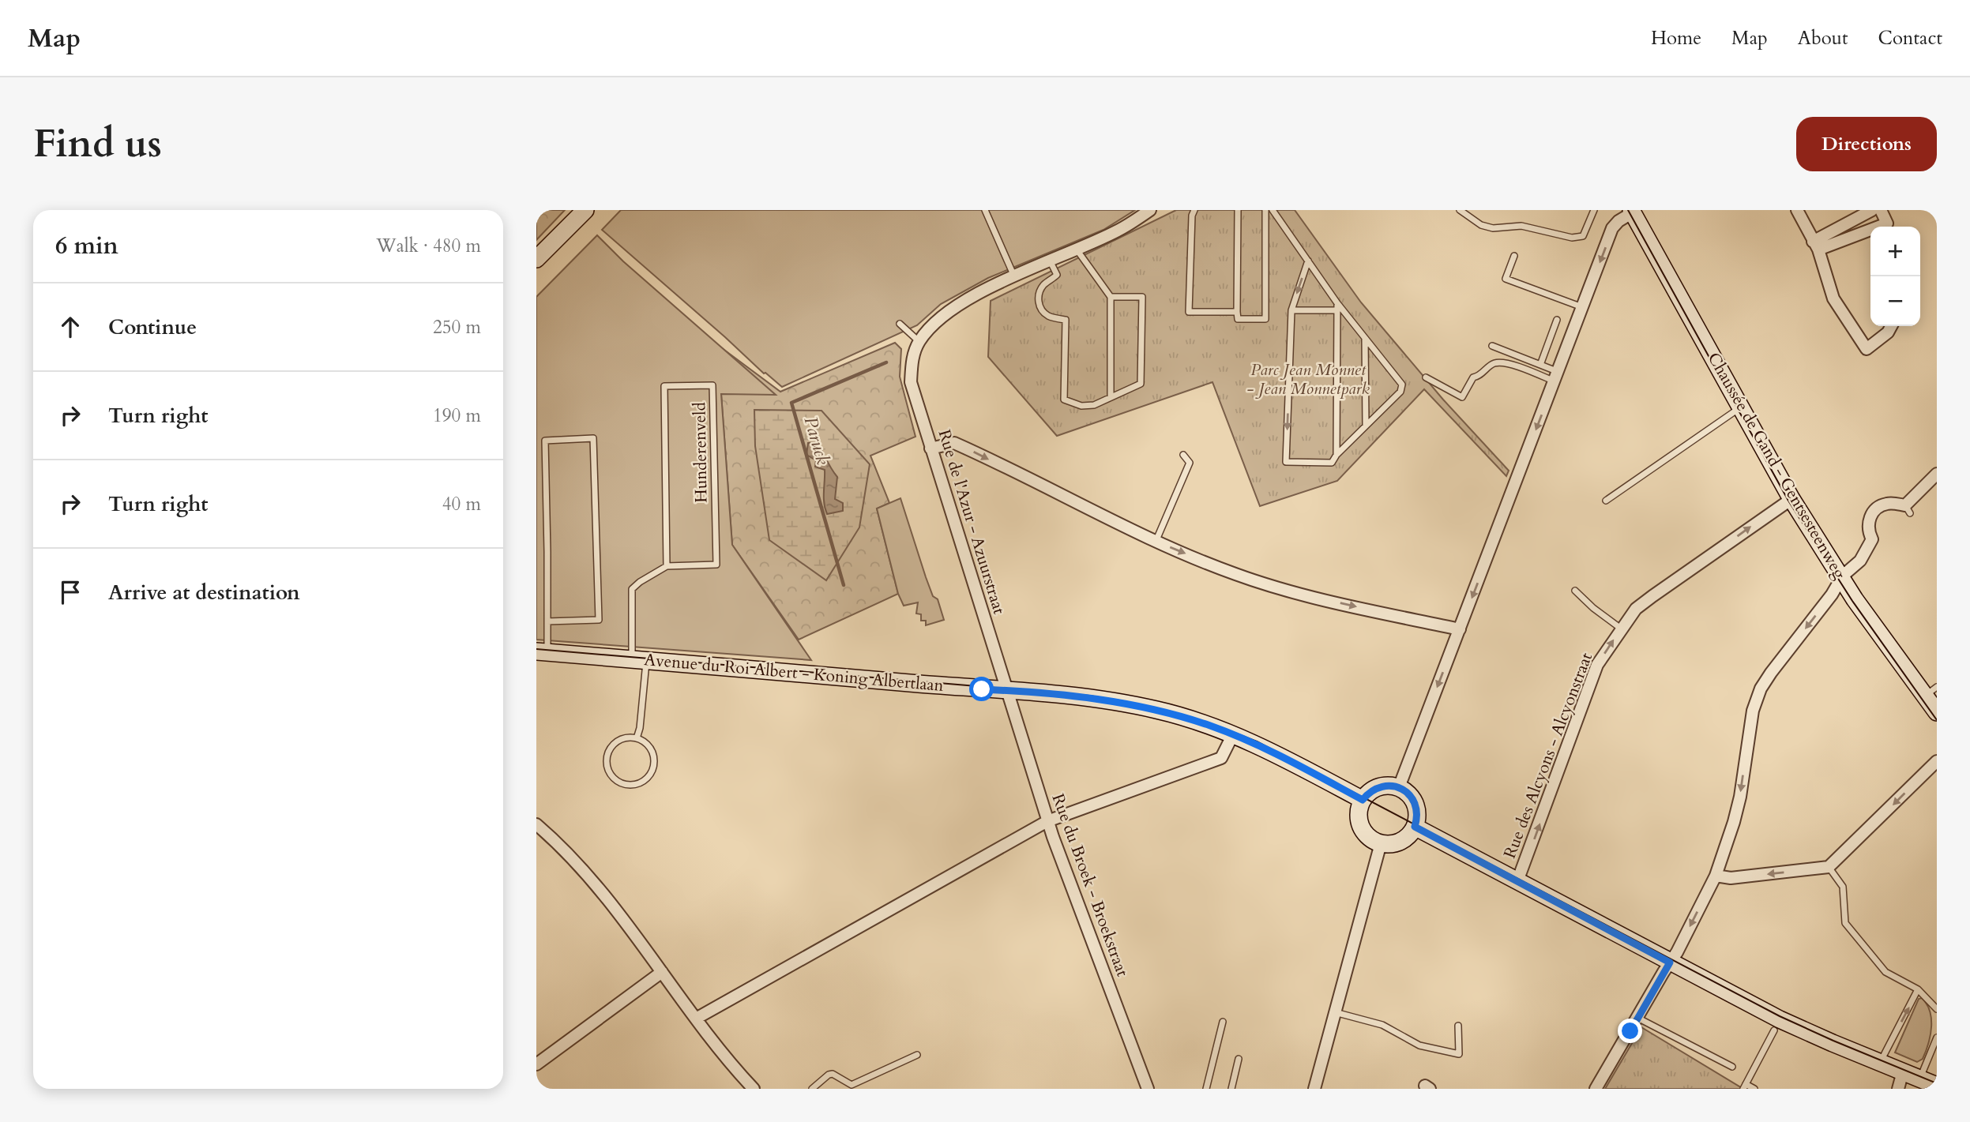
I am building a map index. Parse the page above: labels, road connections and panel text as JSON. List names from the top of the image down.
{
  "streets": {
    "street": [
      "Chaussée de Gand - Gentsesteenweg",
      "Rue de l'Azur - Azuurstraat",
      "Avenue du Roi Albert - Koning Albertlaan",
      "Rue des Alcyons - Alcyonstraat",
      "Rue du Broek - Broekstraat"
    ],
    "lane": ["Hunderenveld"]
  },
  "crossings": [
    ["Hunderenveld", "Avenue du Roi Albert - Koning Albertlaan"],
    ["Chaussée de Gand - Gentsesteenweg", "Rue des Alcyons - Alcyonstraat"],
    ["Rue de l'Azur - Azuurstraat", "Avenue du Roi Albert - Koning Albertlaan"],
    ["Rue de l'Azur - Azuurstraat", "Rue du Broek - Broekstraat"],
    ["Avenue du Roi Albert - Koning Albertlaan", "Rue du Broek - Broekstraat"]
  ],
  "one_way": ["Rue des Alcyons - Alcyonstraat"],
  "water": ["Paruck"],
  "parks": ["Parc Jean Monnet - Jean Monnetpark"],
  "page": {
    "header": "Map",
    "nav": [
      "Home",
      "Map",
      "About",
      "Contact"
    ],
    "buttons": "Directions",
    "title": "Find us",
    "heading": ["6 min", "Walk · 480 m"],
    "map_buttons": ["+", "−"],
    "list": [
      ["Continue", "250 m"],
      ["Turn right", "190 m"],
      ["Turn right", "40 m"],
      "Arrive at destination"
    ]
  }
}
